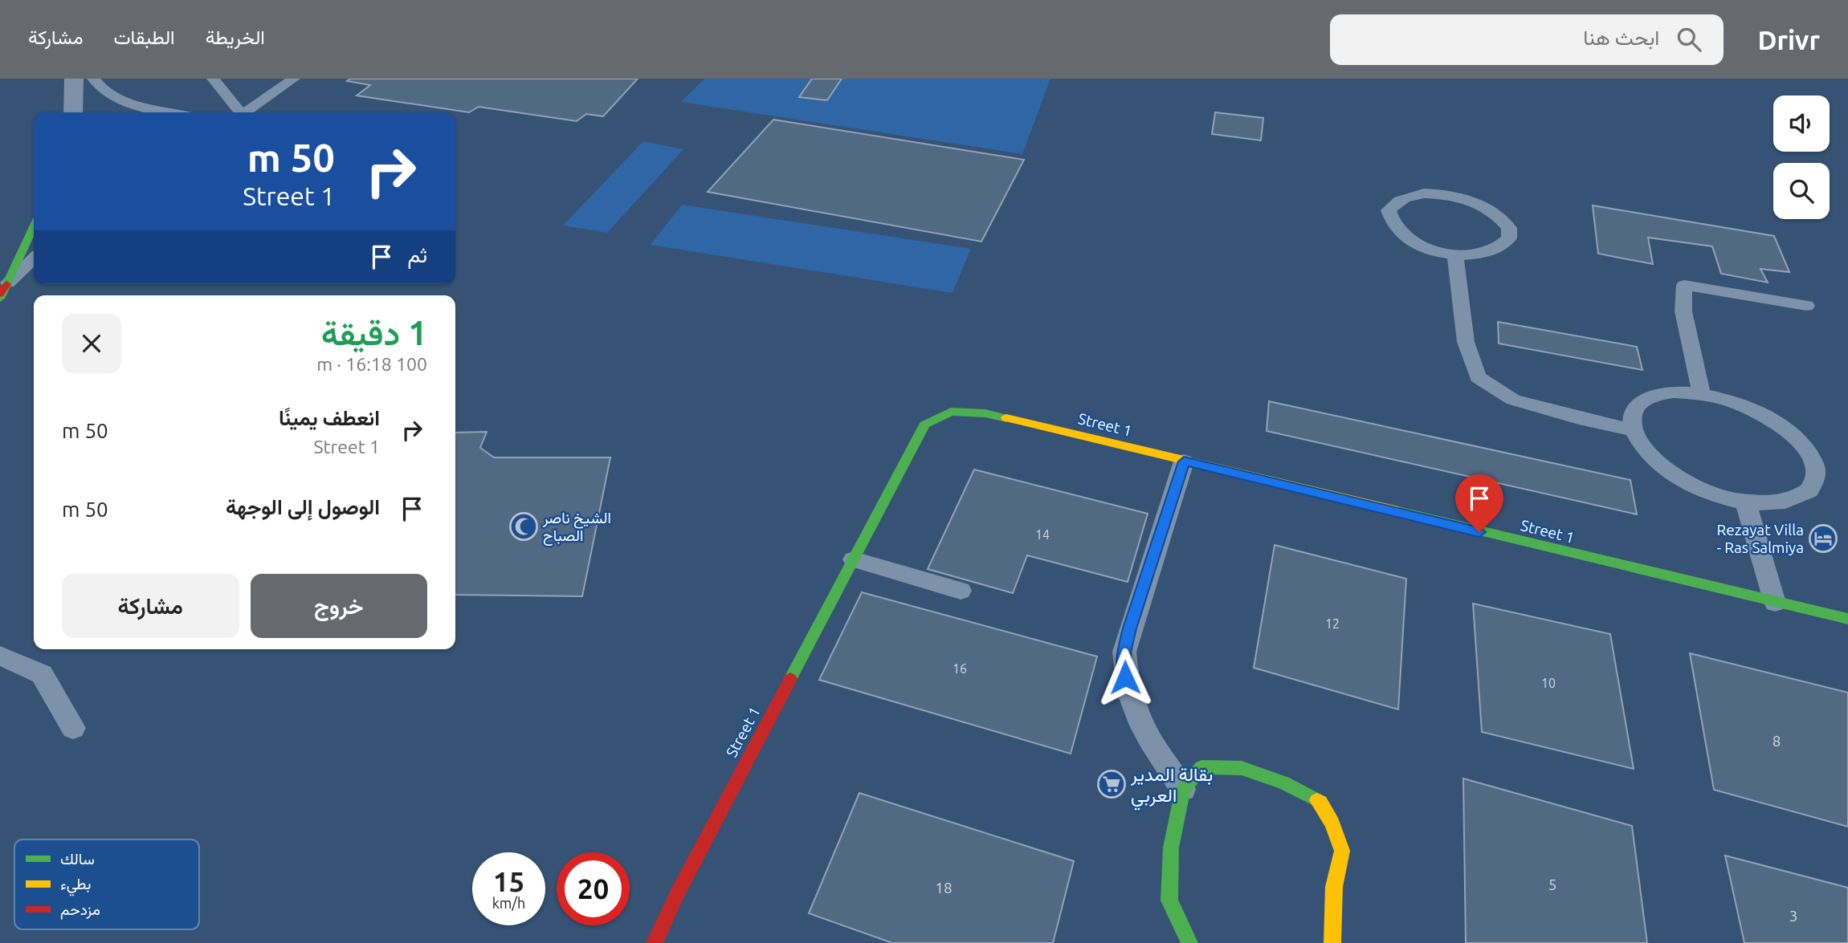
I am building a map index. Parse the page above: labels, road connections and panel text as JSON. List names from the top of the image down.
{
  "streets": {
    "street": ["Street 1"]
  },
  "places": {
    "mosque": ["الشيخ ناصر الصباح"],
    "hotel": ["Rezayat Villa - Ras Salmiya"],
    "supermarket": ["بقالة المدير العربي"]
  },
  "house_numbers": [
    "14",
    "12",
    "16",
    "10",
    "8",
    "5",
    "18",
    "3"
  ],
  "legend": ["سالك", "بطيء", "مزدحم"],
  "page": {
    "header": "Drivr",
    "search": "ابحث هنا",
    "nav": ["الخريطة", "الطبقات", "مشاركة"],
    "turn": ["50 m", "Street 1"],
    "then": "ثم",
    "heading": ["1 دقيقة", "100 m · 16:18"],
    "list": [
      {
        "name": "انعطف يمينًا",
        "note": "Street 1",
        "value": "50 m"
      },
      {
        "name": "الوصول إلى الوجهة",
        "value": "50 m"
      }
    ],
    "buttons": ["خروج", "مشاركة"],
    "speed": "15 km/h",
    "limit": "20"
  }
}
